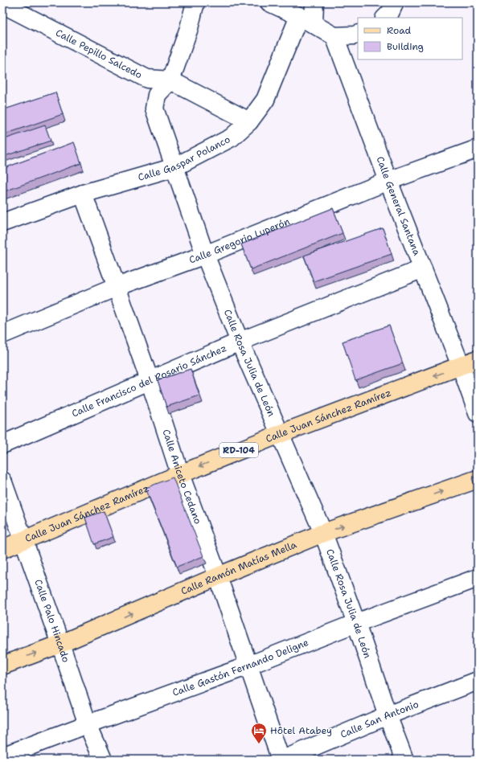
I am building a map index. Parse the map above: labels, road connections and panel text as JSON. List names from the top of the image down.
{
  "streets": {
    "main road": ["Calle Juan Sánchez Ramírez", "RD-104", "Calle Ramón Matías Mella"],
    "street": [
      "Calle Pepillo Salcedo",
      "Calle Gaspar Polanco",
      "Calle General Santana",
      "Calle Gregorio Luperón",
      "Calle Rosa Julia de León",
      "Calle Francisco del Rosario Sánchez",
      "Calle Aniceto Cedano",
      "Calle Palo Hincado",
      "Calle Gastón Fernando Deligne",
      "Calle San Antonio"
    ]
  },
  "crossings": [
    ["Calle Pepillo Salcedo", "Calle Gaspar Polanco"],
    ["Calle Pepillo Salcedo", "Calle Rosa Julia de León"],
    ["Calle Gaspar Polanco", "Calle Rosa Julia de León"],
    ["Calle Gaspar Polanco", "Calle Aniceto Cedano"],
    ["Calle General Santana", "Calle Gregorio Luperón"],
    ["Calle General Santana", "Calle Francisco del Rosario Sánchez"],
    ["Calle General Santana", "Calle Juan Sánchez Ramírez"],
    ["Calle Gregorio Luperón", "Calle Rosa Julia de León"],
    ["Calle Gregorio Luperón", "Calle Aniceto Cedano"],
    ["Calle Rosa Julia de León", "Calle Francisco del Rosario Sánchez"],
    ["Calle Rosa Julia de León", "Calle Juan Sánchez Ramírez"],
    ["Calle Rosa Julia de León", "Calle Ramón Matías Mella"],
    ["Calle Rosa Julia de León", "Calle Gastón Fernando Deligne"],
    ["Calle Rosa Julia de León", "Calle San Antonio"],
    ["Calle Francisco del Rosario Sánchez", "Calle Aniceto Cedano"],
    ["Calle Juan Sánchez Ramírez", "Calle Aniceto Cedano"],
    ["Calle Juan Sánchez Ramírez", "Calle Palo Hincado"],
    ["Calle Aniceto Cedano", "Calle Ramón Matías Mella"],
    ["Calle Aniceto Cedano", "Calle Gastón Fernando Deligne"],
    ["Calle Aniceto Cedano", "Calle San Antonio"],
    ["Calle Ramón Matías Mella", "Calle Palo Hincado"],
    ["Calle Palo Hincado", "Calle Gastón Fernando Deligne"]
  ],
  "one_way": ["Calle Juan Sánchez Ramírez", "Calle Ramón Matías Mella"],
  "places": {
    "hotel": ["Hôtel Atabey"]
  },
  "legend": ["Road", "Building"]
}
